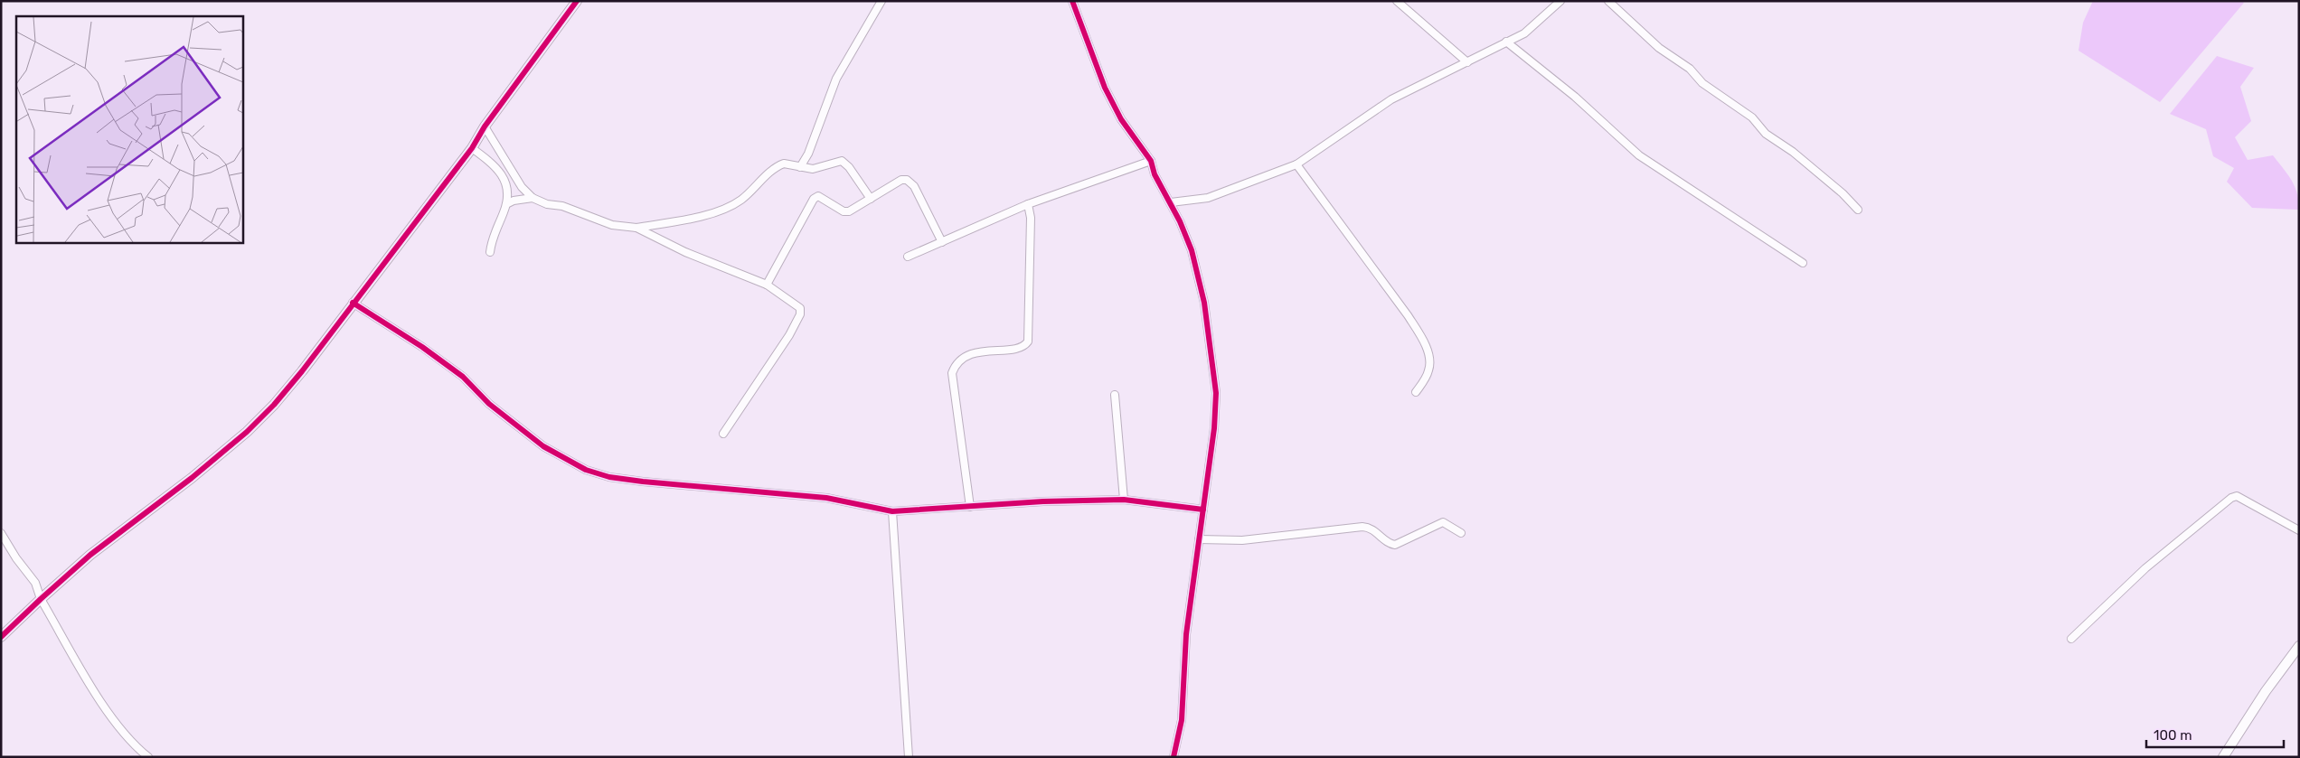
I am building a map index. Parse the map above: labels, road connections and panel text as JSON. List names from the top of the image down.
{
  "scale_bar": "100 m"
}
